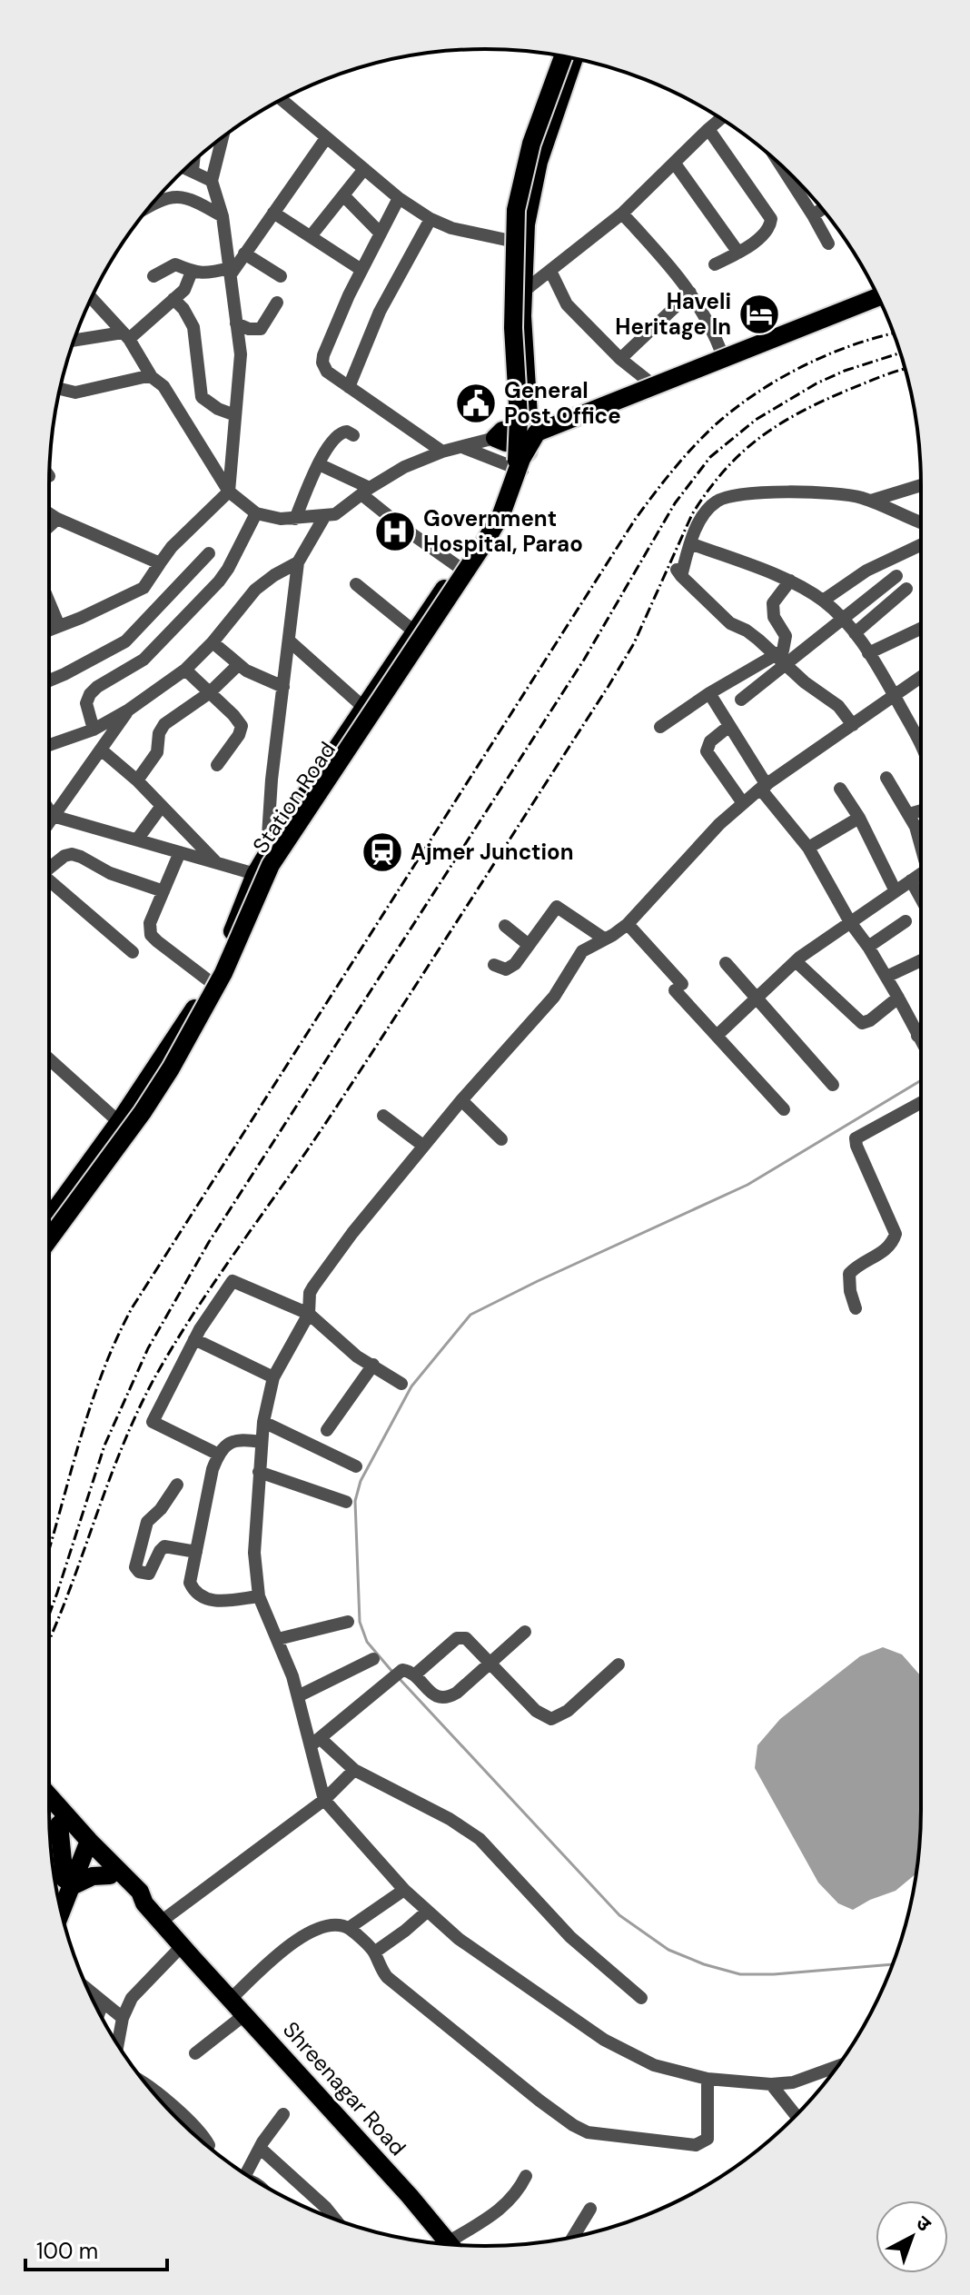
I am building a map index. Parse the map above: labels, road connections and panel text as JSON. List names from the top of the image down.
{
  "streets": {
    "highway": ["Station Road", "Shreenagar Road"]
  },
  "places": {
    "hotel": ["Haveli Heritage In"],
    "public building": ["General Post Office"],
    "hospital": ["Government Hospital, Parao"],
    "station": ["Ajmer Junction"]
  },
  "scale_bar": "100 m",
  "north": "top right"
}
